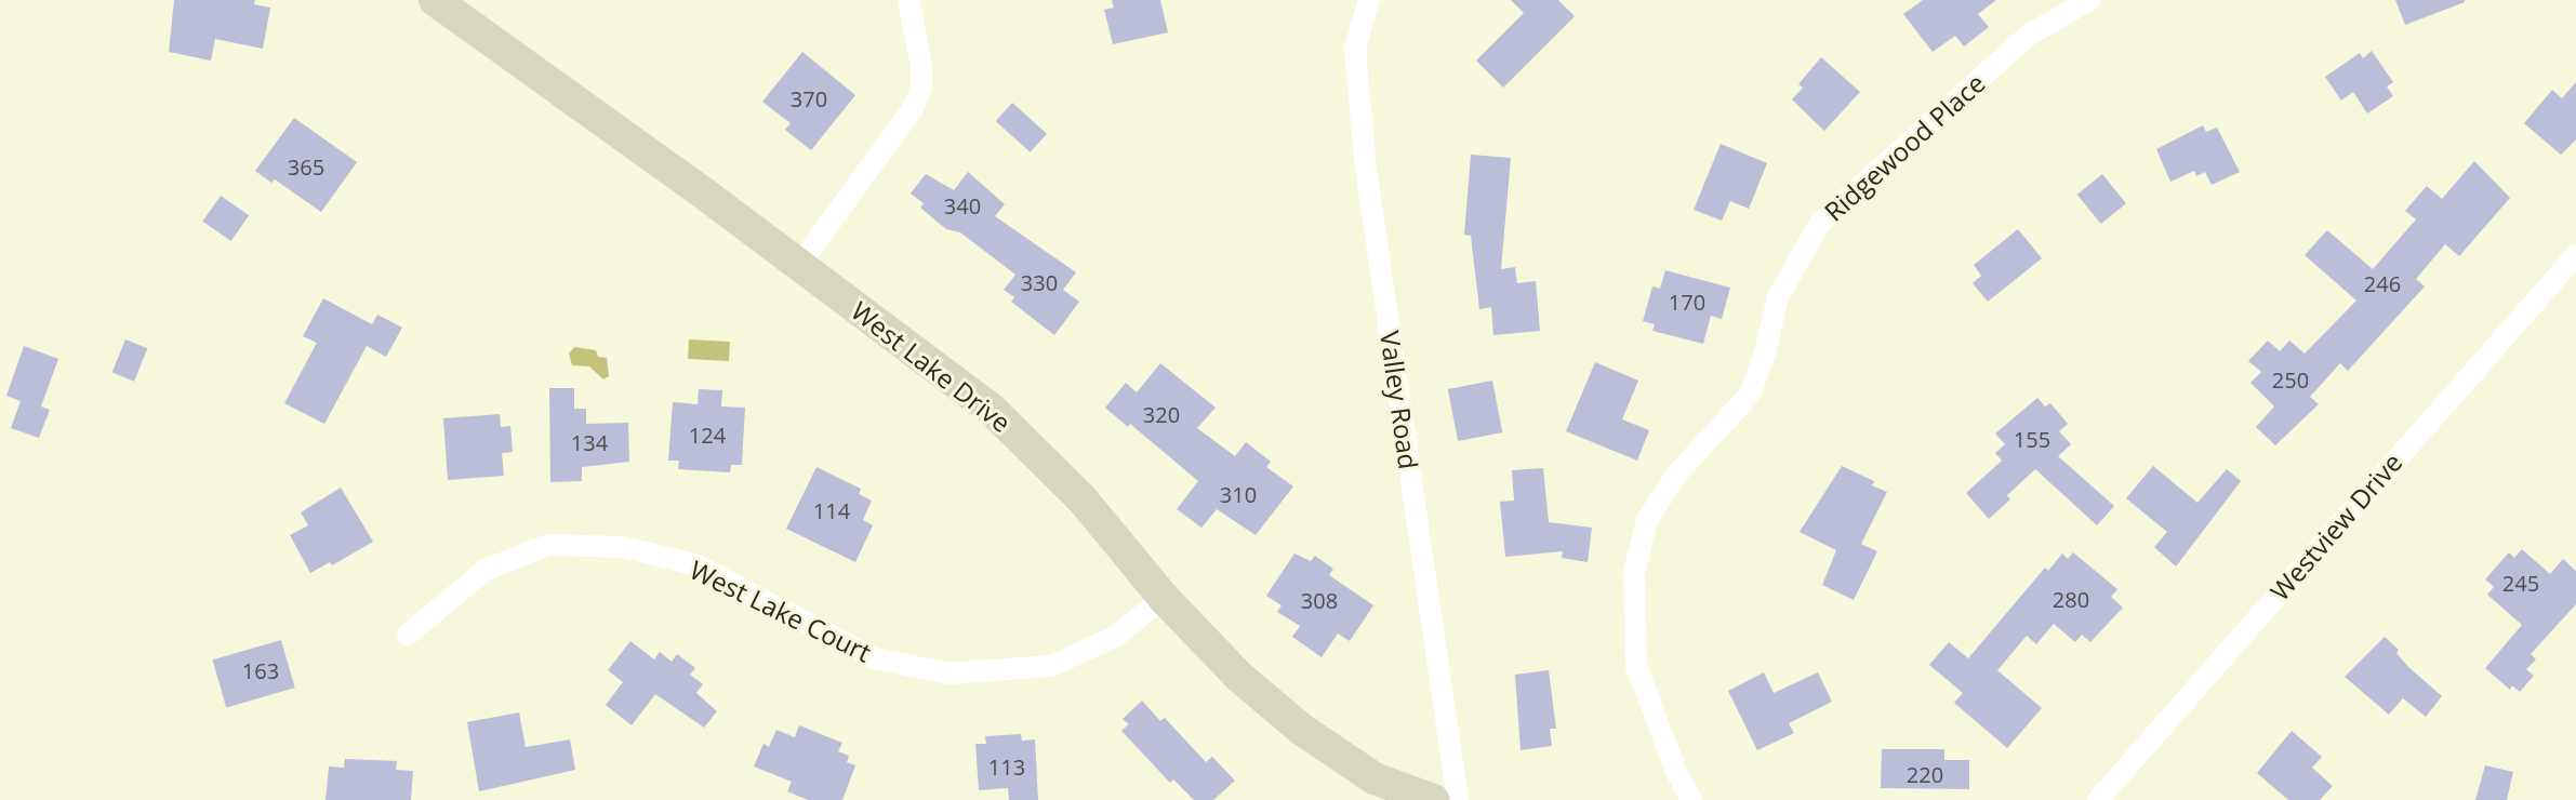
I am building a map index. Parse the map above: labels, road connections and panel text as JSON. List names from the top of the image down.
{
  "streets": {
    "main road": ["West Lake Drive"],
    "street": [
      "Ridgewood Place",
      "Valley Road",
      "Westview Drive",
      "West Lake Court"
    ]
  },
  "crossings": [
    ["West Lake Drive", "West Lake Court"]
  ],
  "house_numbers": [
    "370",
    "365",
    "340",
    "330",
    "246",
    "170",
    "250",
    "320",
    "124",
    "155",
    "134",
    "310",
    "114",
    "245",
    "280",
    "308",
    "163",
    "113",
    "220"
  ]
}
